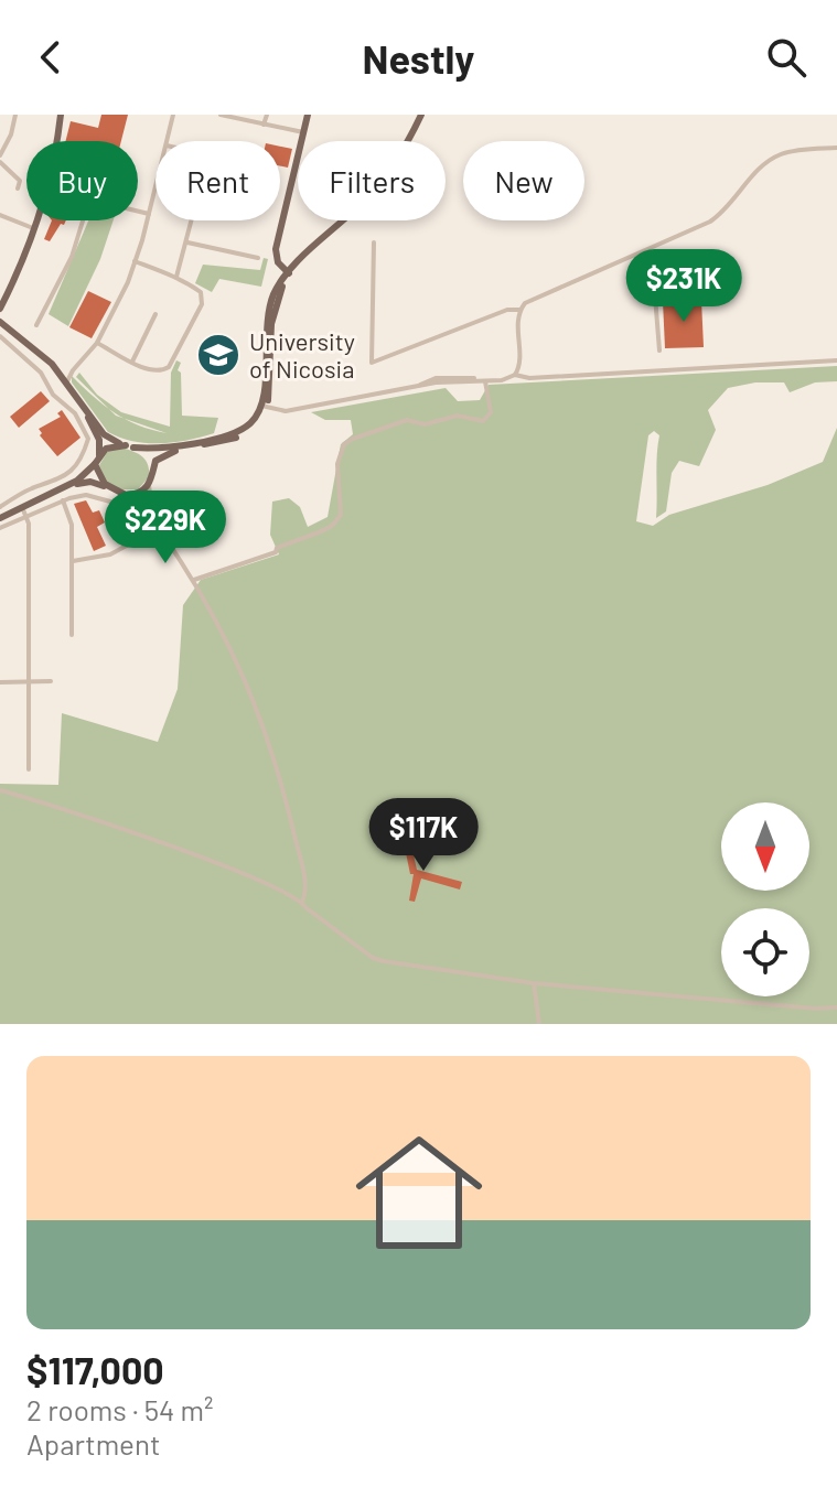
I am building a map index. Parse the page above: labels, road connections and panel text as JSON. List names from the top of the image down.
{
  "places": {
    "school or university": ["University of Nicosia"]
  },
  "north": "bottom",
  "page": {
    "header": "Nestly",
    "chip": [
      "Buy",
      "Rent",
      "Filters",
      "New"
    ],
    "price": ["$231K", "$229K", "$117K"],
    "list": [
      {
        "name": "$117,000",
        "note": "2 rooms · 54 m² · Apartment"
      }
    ]
  }
}
